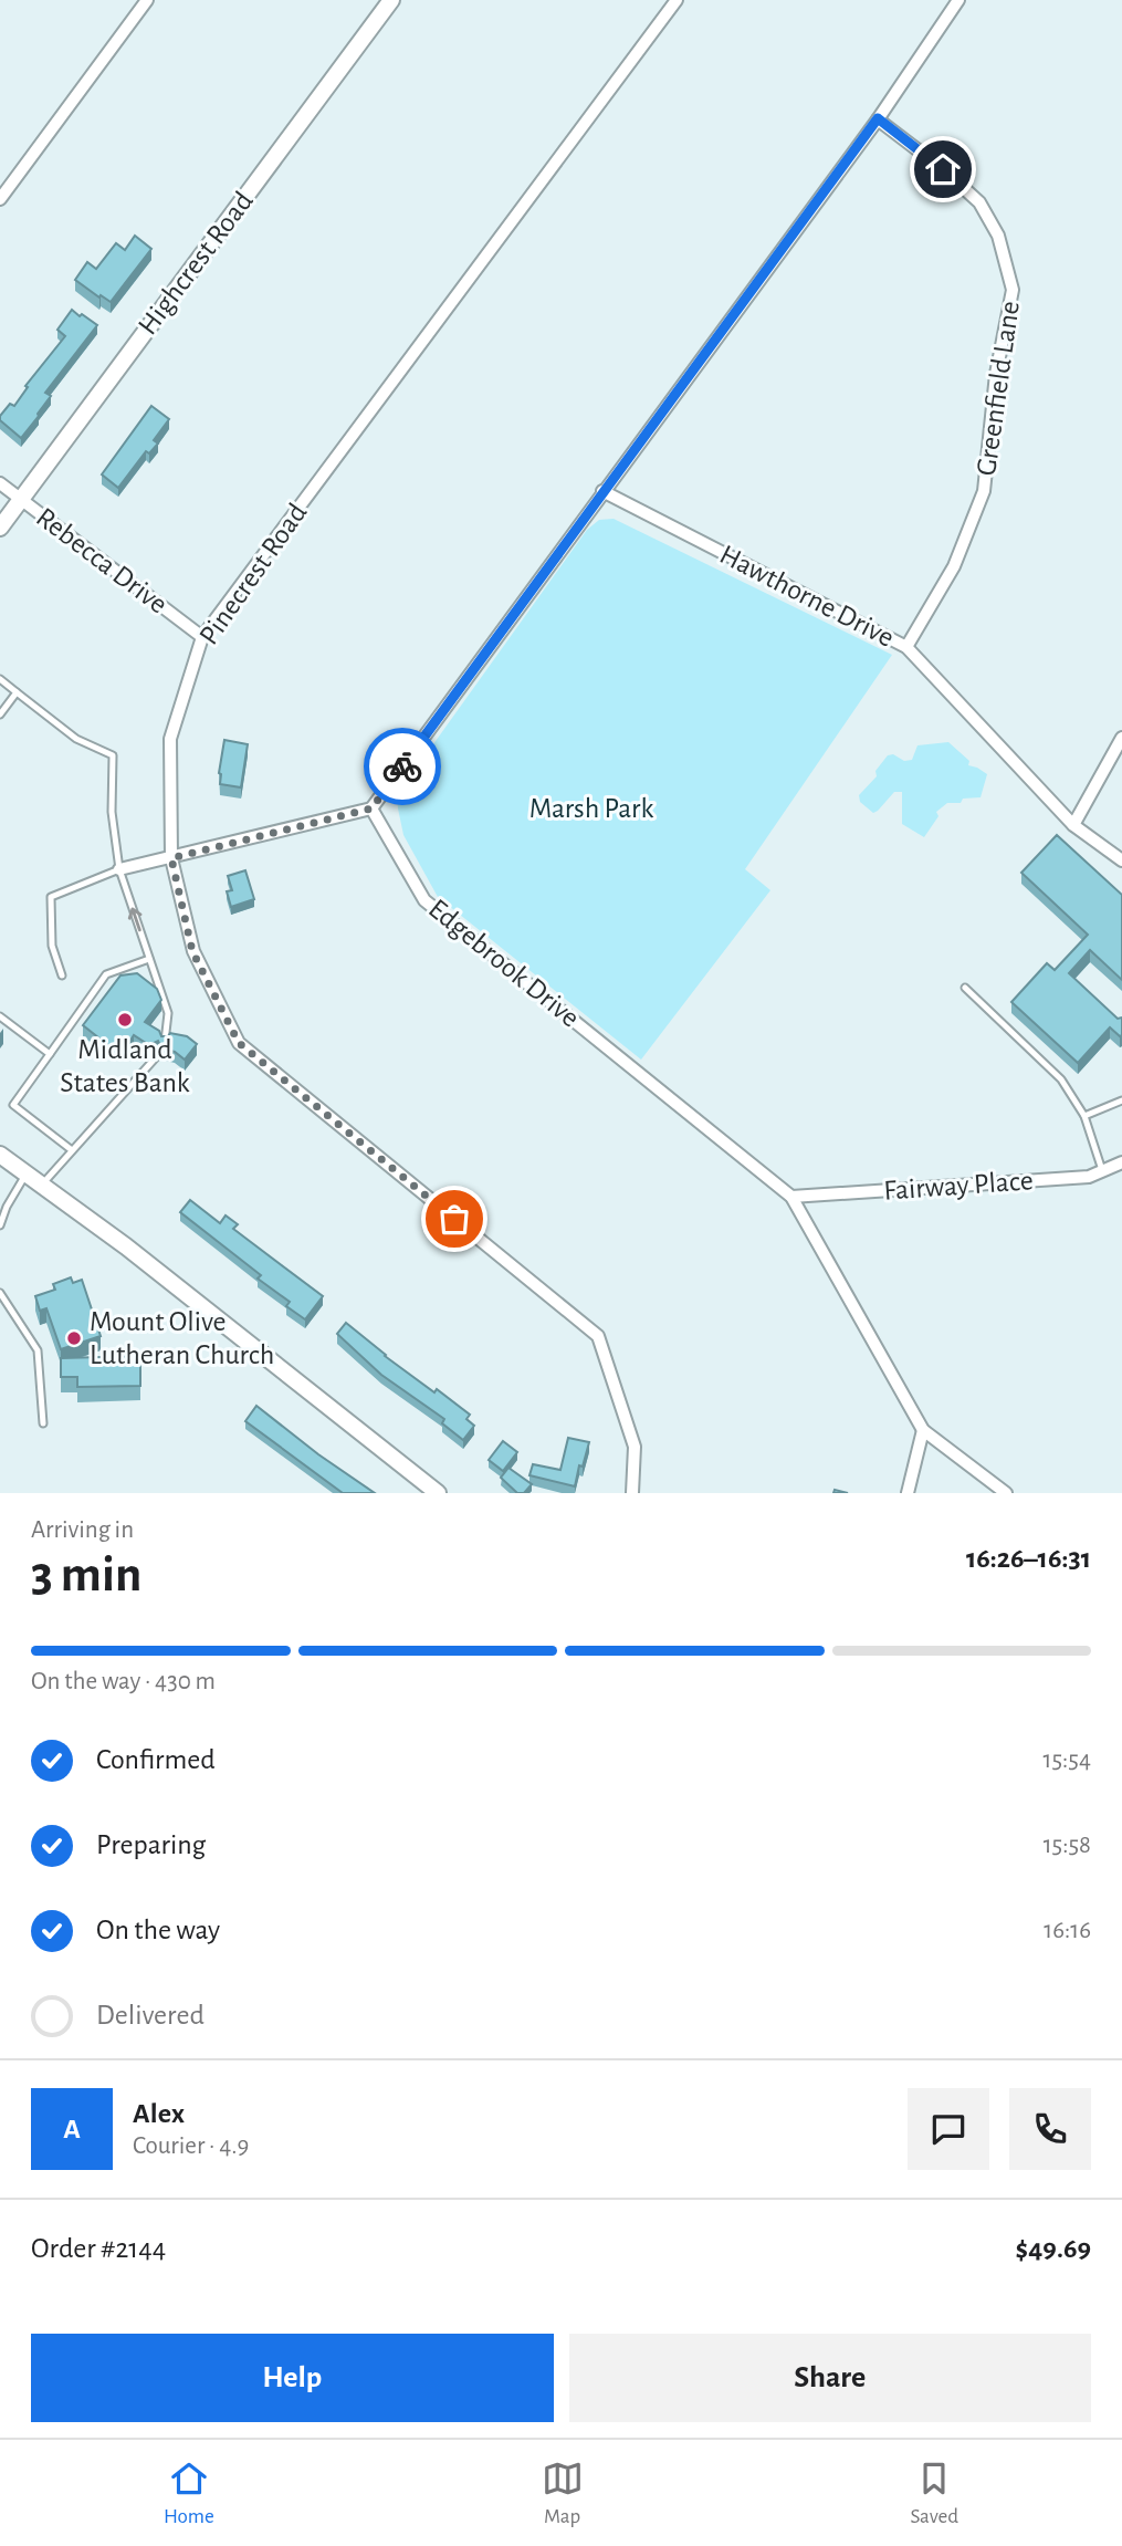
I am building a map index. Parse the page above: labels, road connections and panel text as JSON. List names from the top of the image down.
{
  "streets": {
    "street": [
      "Highcrest Road",
      "Greenfield Lane",
      "Rebecca Drive",
      "Pinecrest Road",
      "Hawthorne Drive",
      "Edgebrook Drive",
      "Fairway Place"
    ]
  },
  "crossings": [
    ["Highcrest Road", "Rebecca Drive"],
    ["Greenfield Lane", "Hawthorne Drive"],
    ["Rebecca Drive", "Pinecrest Road"],
    ["Edgebrook Drive", "Fairway Place"]
  ],
  "parks": ["Marsh Park"],
  "places": ["Midland States Bank", "Mount Olive Lutheran Church"],
  "page": {
    "heading": ["3 min", "Arriving in", "16:26–16:31"],
    "panel": [
      "Alex",
      "Courier · 4.9",
      "Order #2144",
      "$49.69"
    ],
    "bar": "On the way · 430 m",
    "list": [
      ["Confirmed", "15:54"],
      ["Preparing", "15:58"],
      ["On the way", "16:16"],
      "Delivered"
    ],
    "round": "A",
    "buttons": ["Help", "Share"],
    "tabs": ["Home", "Map", "Saved"]
  }
}
